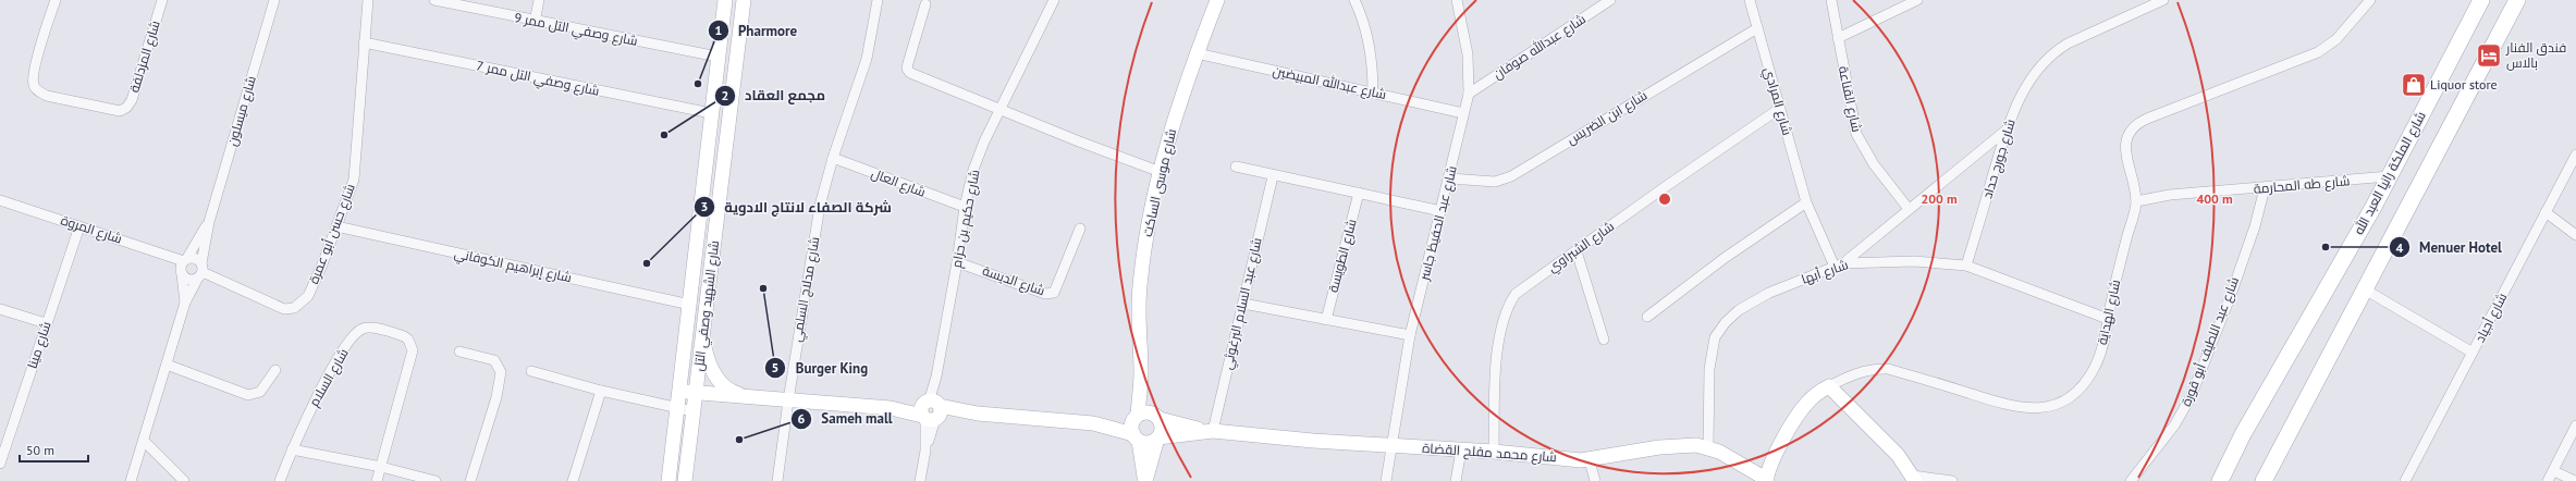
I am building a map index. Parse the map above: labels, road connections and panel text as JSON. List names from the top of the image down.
{
  "streets": {
    "main road": ["شارع الملكة رانيا العبد الله"],
    "street": [
      "شارع وصفي التل ممر 9",
      "شارع عبدالله صوفان",
      "شارع المزدلفة",
      "شارع وصفي التل ممر 7",
      "شارع عبدالله المبيضين",
      "شارع القناعة",
      "شارع المرادي",
      "شارع ميسلون",
      "شارع ابن الضريس",
      "شارع جورج حداد",
      "شارع العال",
      "شارع موسى الساكت",
      "شارع طه المحارمة",
      "شارع حكيم بن حزام",
      "شارع عبد الحفيظ جاسر",
      "شارع المروة",
      "شارع حسن أبو عمرة",
      "شارع الشبراوي",
      "شارع الطويسة",
      "شارع إبراهيم الكوفاني",
      "شارع أبها",
      "شارع الديسة",
      "شارع مدلاج السلمي",
      "شارع عبد السلام البرغوثي",
      "شارع الشهيد وصفي التل",
      "شارع الهداية",
      "شارع أجياد",
      "شارع عبد اللطيف أبو قورة",
      "شارع مينا",
      "شارع السلام",
      "شارع محمد مفلح القضاة"
    ]
  },
  "crossings": [
    ["شارع وصفي التل ممر 9", "شارع الشهيد وصفي التل"],
    ["شارع عبدالله صوفان", "شارع عبد الحفيظ جاسر"],
    ["شارع وصفي التل ممر 7", "شارع حسن أبو عمرة"],
    ["شارع وصفي التل ممر 7", "شارع الشهيد وصفي التل"],
    ["شارع عبدالله المبيضين", "شارع موسى الساكت"],
    ["شارع عبدالله المبيضين", "شارع عبد الحفيظ جاسر"],
    ["شارع المرادي", "شارع ابن الضريس"],
    ["شارع المرادي", "شارع الشبراوي"],
    ["شارع المرادي", "شارع أبها"],
    ["شارع ميسلون", "شارع المروة"],
    ["شارع ميسلون", "شارع حسن أبو عمرة"],
    ["شارع ابن الضريس", "شارع عبد الحفيظ جاسر"],
    ["شارع جورج حداد", "شارع أبها"],
    ["شارع الملكة رانيا العبد الله", "شارع طه المحارمة"],
    ["شارع العال", "شارع حكيم بن حزام"],
    ["شارع العال", "شارع مدلاج السلمي"],
    ["شارع موسى الساكت", "شارع محمد مفلح القضاة"],
    ["شارع طه المحارمة", "شارع الهداية"],
    ["شارع طه المحارمة", "شارع عبد اللطيف أبو قورة"],
    ["شارع حكيم بن حزام", "شارع الديسة"],
    ["شارع عبد الحفيظ جاسر", "شارع محمد مفلح القضاة"],
    ["شارع المروة", "شارع حسن أبو عمرة"],
    ["شارع المروة", "شارع مينا"],
    ["شارع حسن أبو عمرة", "شارع إبراهيم الكوفاني"],
    ["شارع الشبراوي", "شارع محمد مفلح القضاة"],
    ["شارع إبراهيم الكوفاني", "شارع الشهيد وصفي التل"],
    ["شارع أبها", "شارع الهداية"],
    ["شارع أبها", "شارع محمد مفلح القضاة"],
    ["شارع عبد السلام البرغوثي", "شارع محمد مفلح القضاة"],
    ["شارع الهداية", "شارع محمد مفلح القضاة"]
  ],
  "places": {
    "hotel": ["فندق الفنار بالاس"],
    "other": [
      "Pharmore",
      "مجمع العقاد",
      "Menuer Hotel",
      "شركة الصفاء لانتاج الادوية",
      "Burger King",
      "Sameh mall"
    ],
    "shop": ["Liquor store"]
  },
  "scale_bar": "50 m",
  "rings": ["200 m", "400 m"]
}
